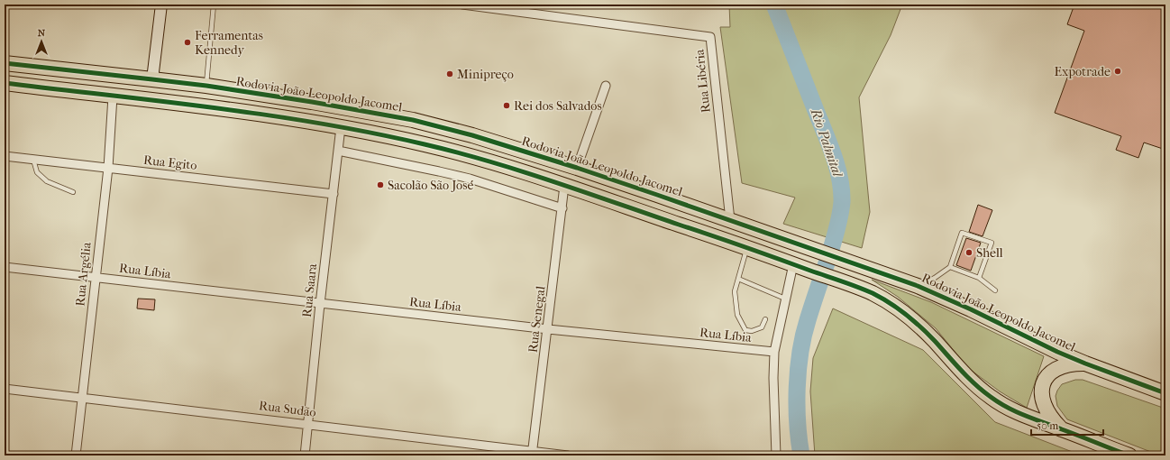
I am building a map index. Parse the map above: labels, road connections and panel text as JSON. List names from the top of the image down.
{
  "streets": {
    "highway": ["Rodovia João Leopoldo Jacomel"],
    "street": [
      "Rua Libéria",
      "Rua Egito",
      "Rua Líbia",
      "Rua Argélia",
      "Rua Saara",
      "Rua Senegal",
      "Rua Sudão"
    ]
  },
  "crossings": [
    ["Rua Libéria", "Rodovia João Leopoldo Jacomel"],
    ["Rua Egito", "Rua Argélia"],
    ["Rua Egito", "Rua Saara"],
    ["Rua Líbia", "Rua Argélia"],
    ["Rua Líbia", "Rua Saara"],
    ["Rua Líbia", "Rua Senegal"],
    ["Rua Argélia", "Rua Sudão"],
    ["Rua Saara", "Rua Sudão"],
    ["Rua Senegal", "Rua Sudão"]
  ],
  "water": ["Rio Palmital"],
  "places": [
    "Ferramentas Kennedy",
    "Expotrade",
    "Minipreço",
    "Rei dos Salvados",
    "Sacolão São José",
    "Shell"
  ],
  "scale_bar": "50 m",
  "north": "top"
}
